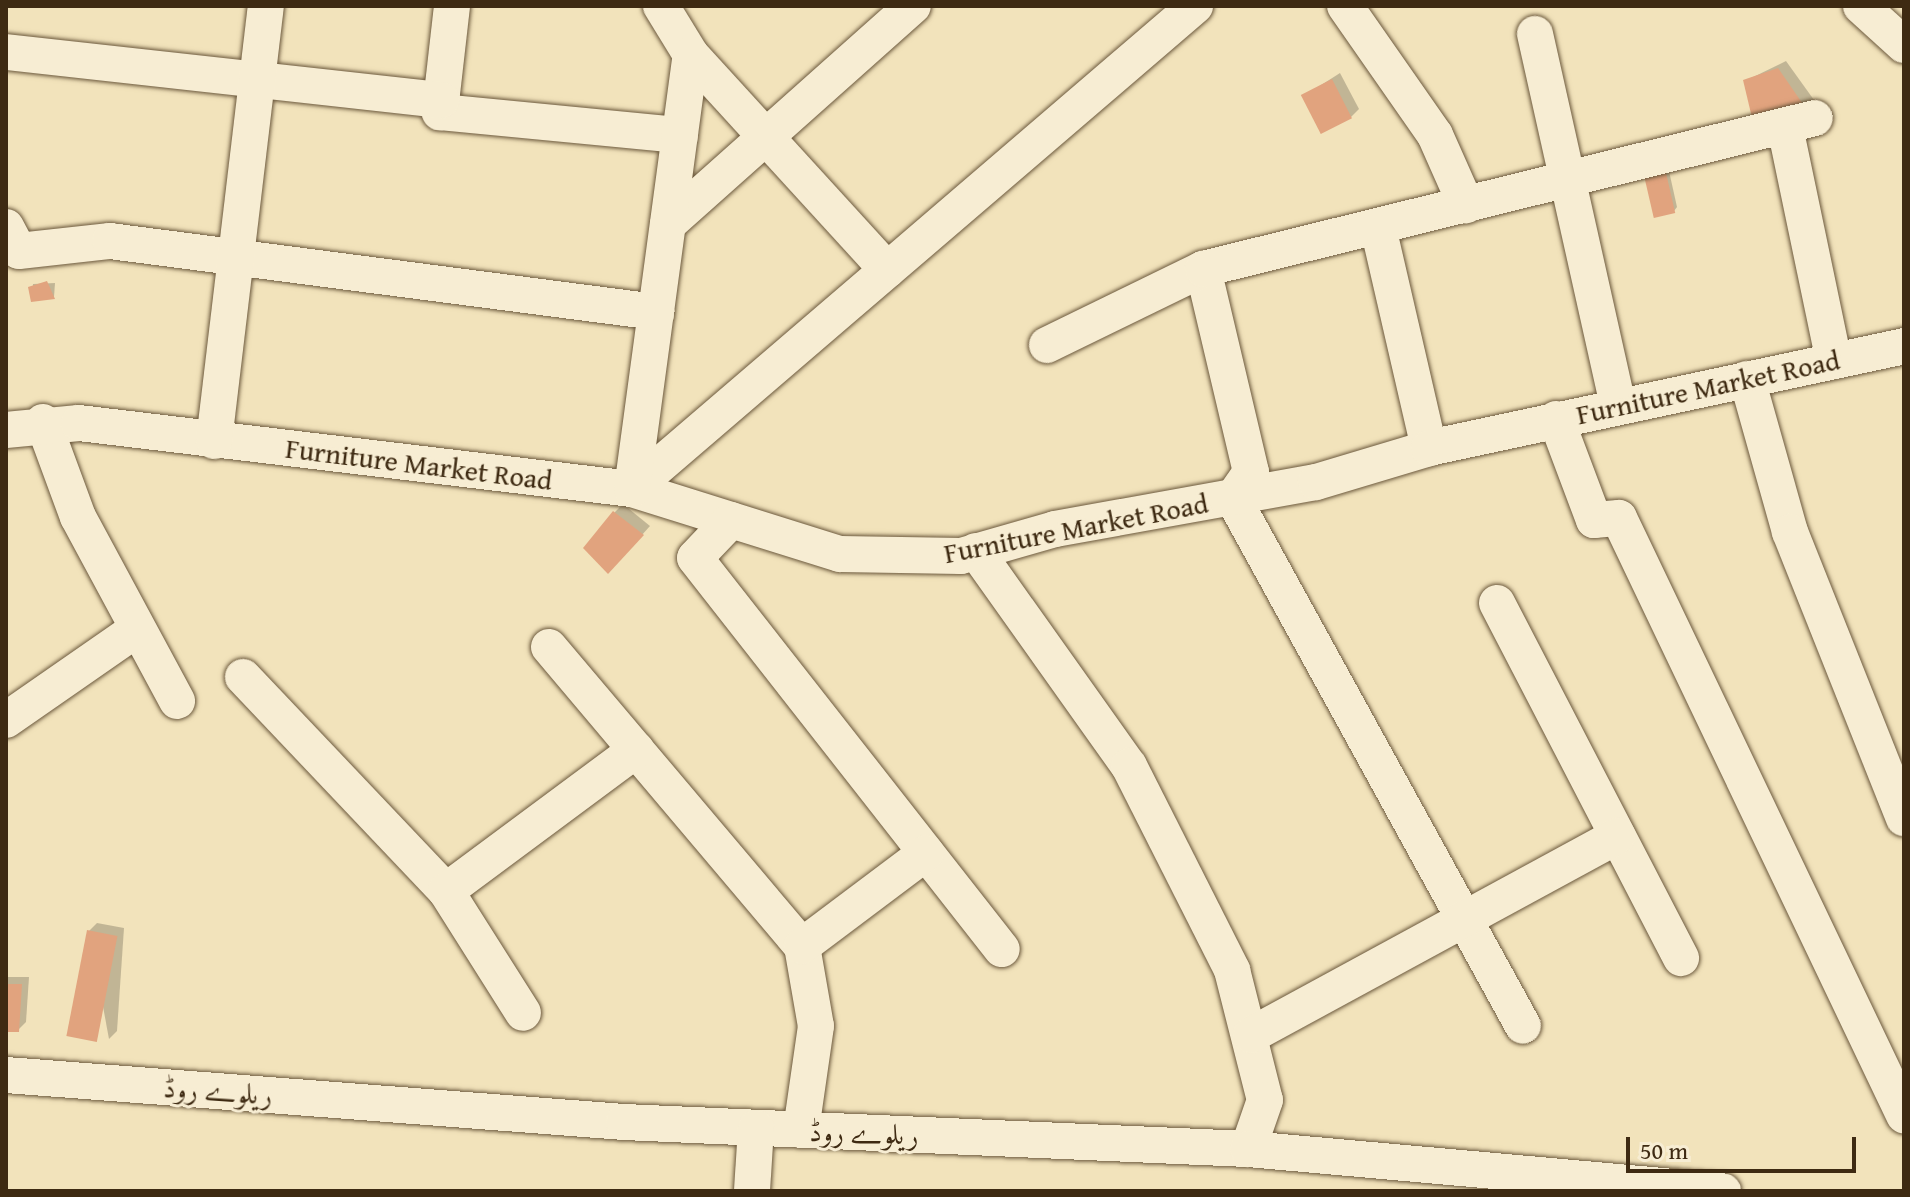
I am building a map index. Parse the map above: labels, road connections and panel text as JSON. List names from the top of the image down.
{
  "streets": {
    "street": ["Furniture Market Road", "ریلوے روڈ"]
  },
  "scale_bar": "50 m"
}
